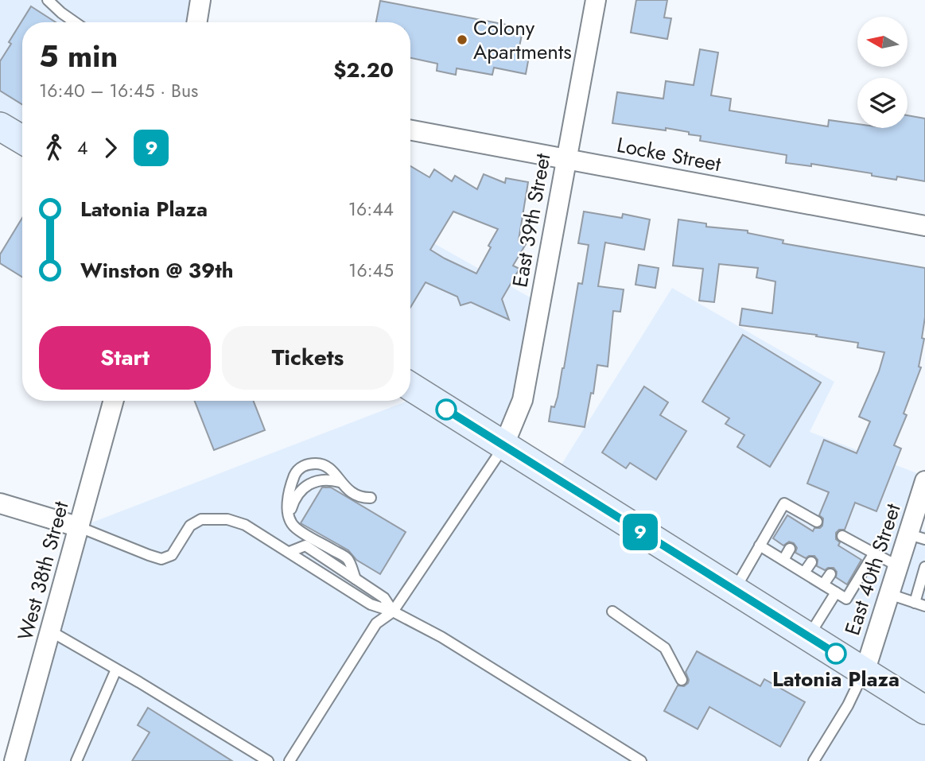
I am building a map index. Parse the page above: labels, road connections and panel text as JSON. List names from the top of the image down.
{
  "streets": {
    "street": [
      "Locke Street",
      "East 39th Street",
      "East 40th Street",
      "West 38th Street"
    ]
  },
  "crossings": [
    ["Locke Street", "East 39th Street"]
  ],
  "places": ["Colony Apartments", "Latonia Plaza"],
  "lines": ["bus line 9"],
  "north": "left",
  "page": {
    "on_map": "9",
    "heading": ["5 min", "16:40 – 16:45 · Bus", "$2.20"],
    "legs": ["4", "9"],
    "list": [
      {
        "name": "Latonia Plaza",
        "value": "16:44"
      },
      {
        "name": "Winston @ 39th",
        "value": "16:45"
      }
    ],
    "buttons": ["Start", "Tickets"]
  }
}
